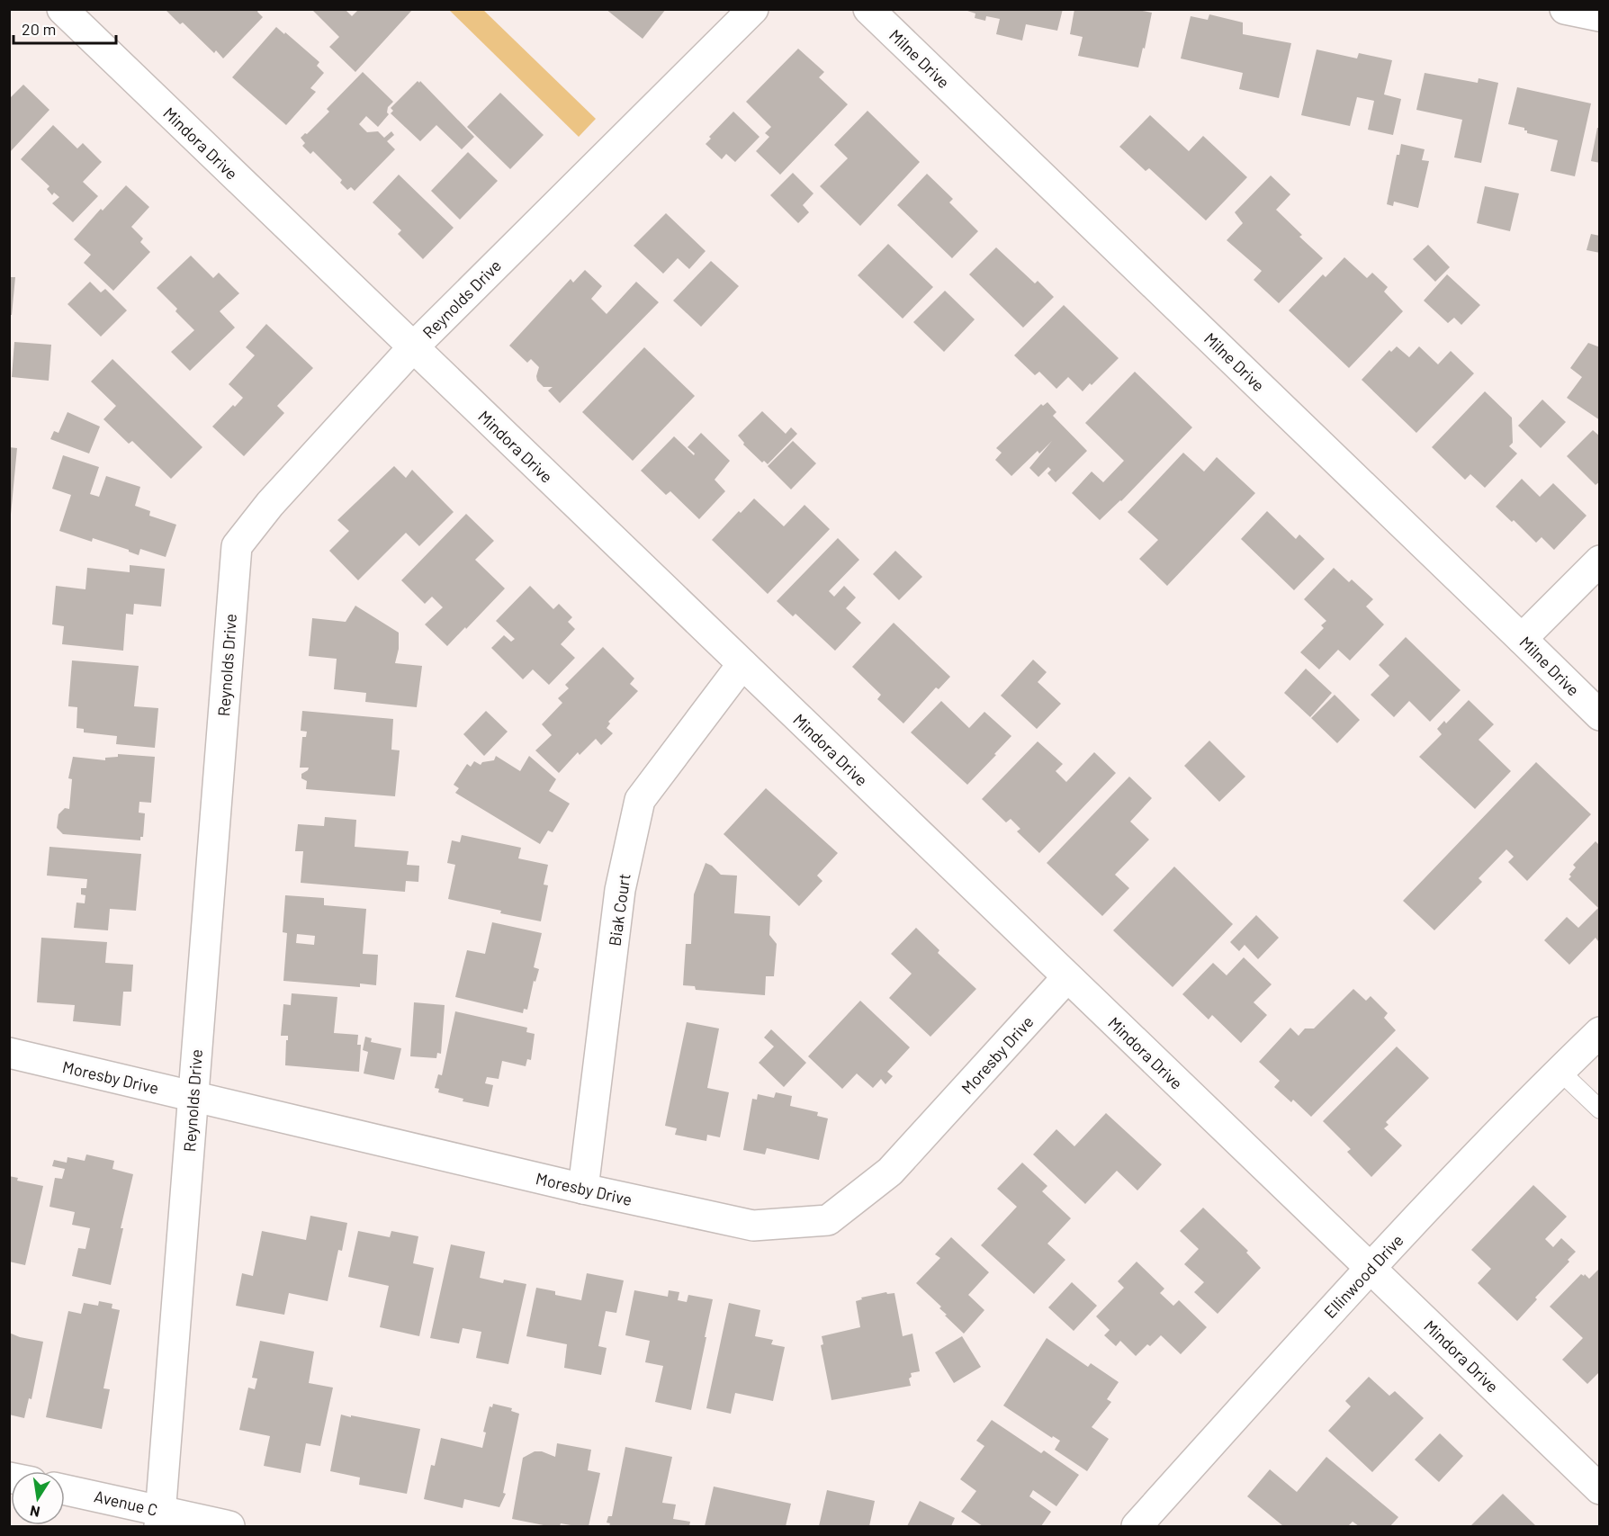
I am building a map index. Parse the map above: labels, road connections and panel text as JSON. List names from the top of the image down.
{
  "streets": {
    "street": [
      "Milne Drive",
      "Mindora Drive",
      "Reynolds Drive",
      "Biak Court",
      "Moresby Drive",
      "Ellinwood Drive",
      "Avenue C"
    ]
  },
  "crossings": [
    ["Mindora Drive", "Reynolds Drive"],
    ["Mindora Drive", "Biak Court"],
    ["Mindora Drive", "Moresby Drive"],
    ["Mindora Drive", "Ellinwood Drive"],
    ["Reynolds Drive", "Moresby Drive"],
    ["Reynolds Drive", "Avenue C"],
    ["Biak Court", "Moresby Drive"]
  ],
  "scale_bar": "20 m",
  "north": "bottom"
}
